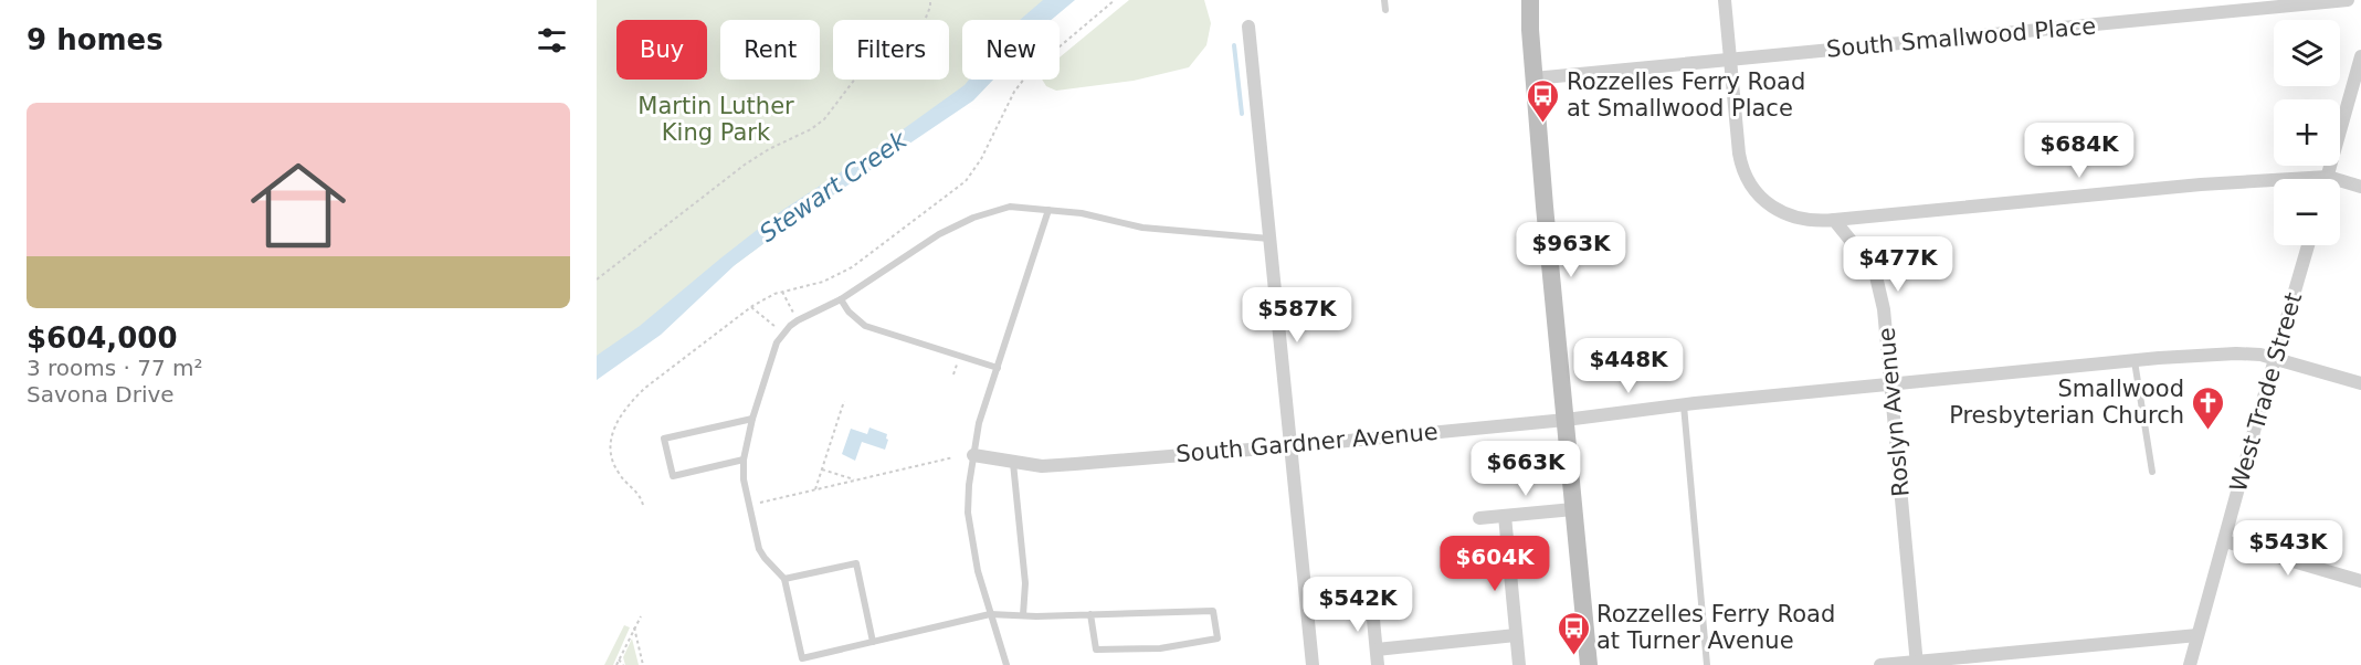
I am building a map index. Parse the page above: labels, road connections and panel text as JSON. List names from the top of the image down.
{
  "streets": {
    "street": [
      "South Smallwood Place",
      "West Trade Street",
      "Roslyn Avenue",
      "South Gardner Avenue"
    ]
  },
  "crossings": [
    ["West Trade Street", "South Gardner Avenue"],
    ["Roslyn Avenue", "South Gardner Avenue"]
  ],
  "water": ["Stewart Creek"],
  "parks": ["Martin Luther King Park"],
  "places": {
    "bus stop": ["Rozzelles Ferry Road at Smallwood Place", "Rozzelles Ferry Road at Turner Avenue"],
    "church": ["Smallwood Presbyterian Church"]
  },
  "page": {
    "heading": "9 homes",
    "map_buttons": ["+", "−"],
    "chip": [
      "Buy",
      "Rent",
      "Filters",
      "New"
    ],
    "list": [
      {
        "name": "$604,000",
        "note": "3 rooms · 77 m² · Savona Drive"
      }
    ],
    "price": [
      "$684K",
      "$963K",
      "$477K",
      "$587K",
      "$448K",
      "$663K",
      "$543K",
      "$604K",
      "$542K"
    ]
  }
}
